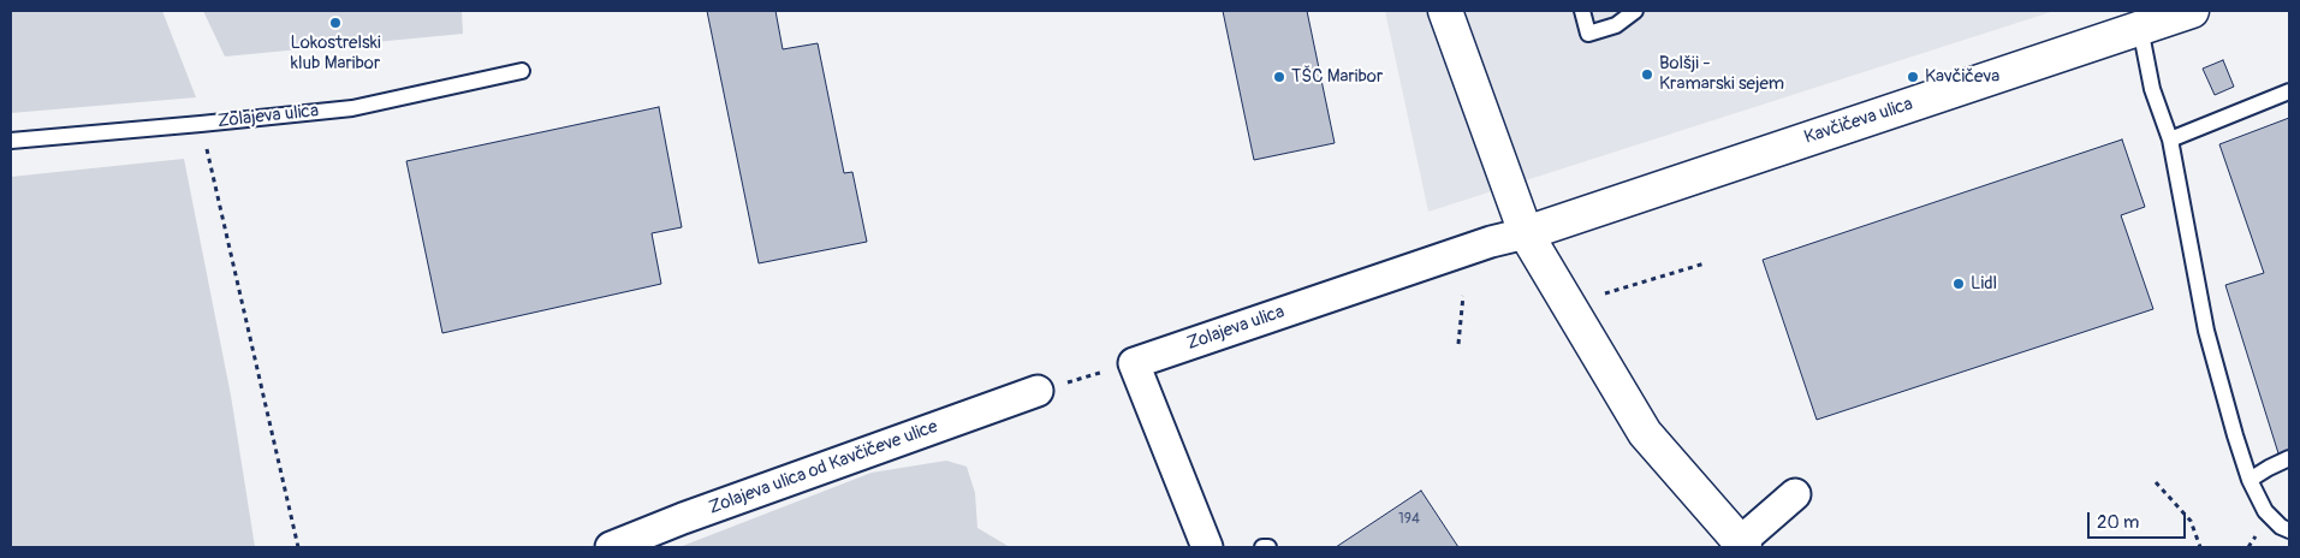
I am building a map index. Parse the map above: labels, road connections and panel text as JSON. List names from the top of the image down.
{
  "streets": {
    "street": ["Zolajeva ulica", "Kavčičeva ulica", "Zolajeva ulica od Kavčičeve ulice"]
  },
  "crossings": [
    ["Zolajeva ulica", "Kavčičeva ulica"]
  ],
  "places": [
    "Lokostrelski klub Maribor",
    "Bolšji - Kramarski sejem",
    "TŠC Maribor",
    "Kavčičeva",
    "Lidl"
  ],
  "house_numbers": ["194"],
  "scale_bar": "20 m"
}
